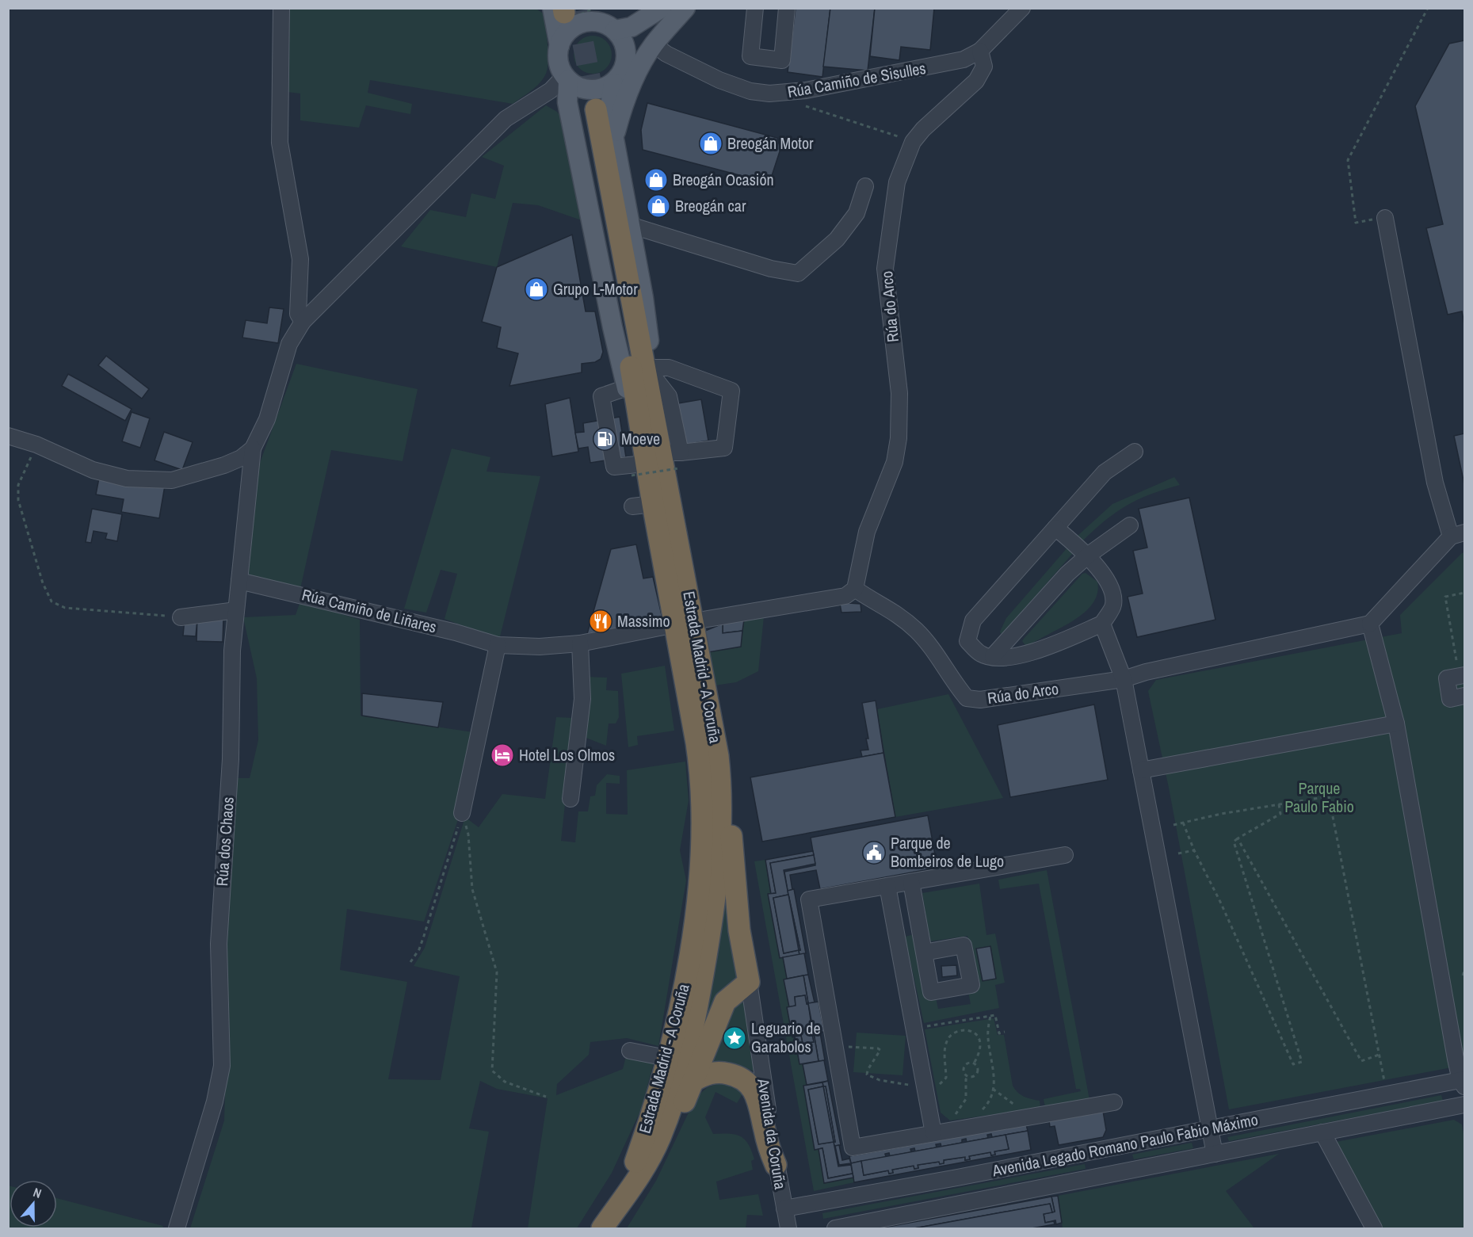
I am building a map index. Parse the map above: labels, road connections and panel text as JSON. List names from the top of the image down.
{
  "streets": {
    "highway": ["Estrada Madrid - A Coruña"],
    "street": [
      "Rúa Camiño de Sisulles",
      "Rúa do Arco",
      "Rúa Camiño de Liñares",
      "Rúa dos Chaos",
      "Avenida da Coruña",
      "Avenida Legado Romano Paulo Fabio Máximo"
    ]
  },
  "crossings": [
    ["Rúa Camiño de Sisulles", "Rúa do Arco"],
    ["Rúa Camiño de Liñares", "Estrada Madrid - A Coruña"],
    ["Rúa Camiño de Liñares", "Rúa dos Chaos"],
    ["Avenida da Coruña", "Avenida Legado Romano Paulo Fabio Máximo"]
  ],
  "parks": ["Parque Paulo Fabio"],
  "places": {
    "shop": [
      "Breogán Motor",
      "Breogán Ocasión",
      "Breogán car",
      "Grupo L-Motor"
    ],
    "fuel station": ["Moeve"],
    "restaurant": ["Massimo"],
    "hotel": ["Hotel Los Olmos"],
    "public building": ["Parque de Bombeiros de Lugo"],
    "place": ["Leguario de Garabolos"]
  },
  "north": "top"
}
